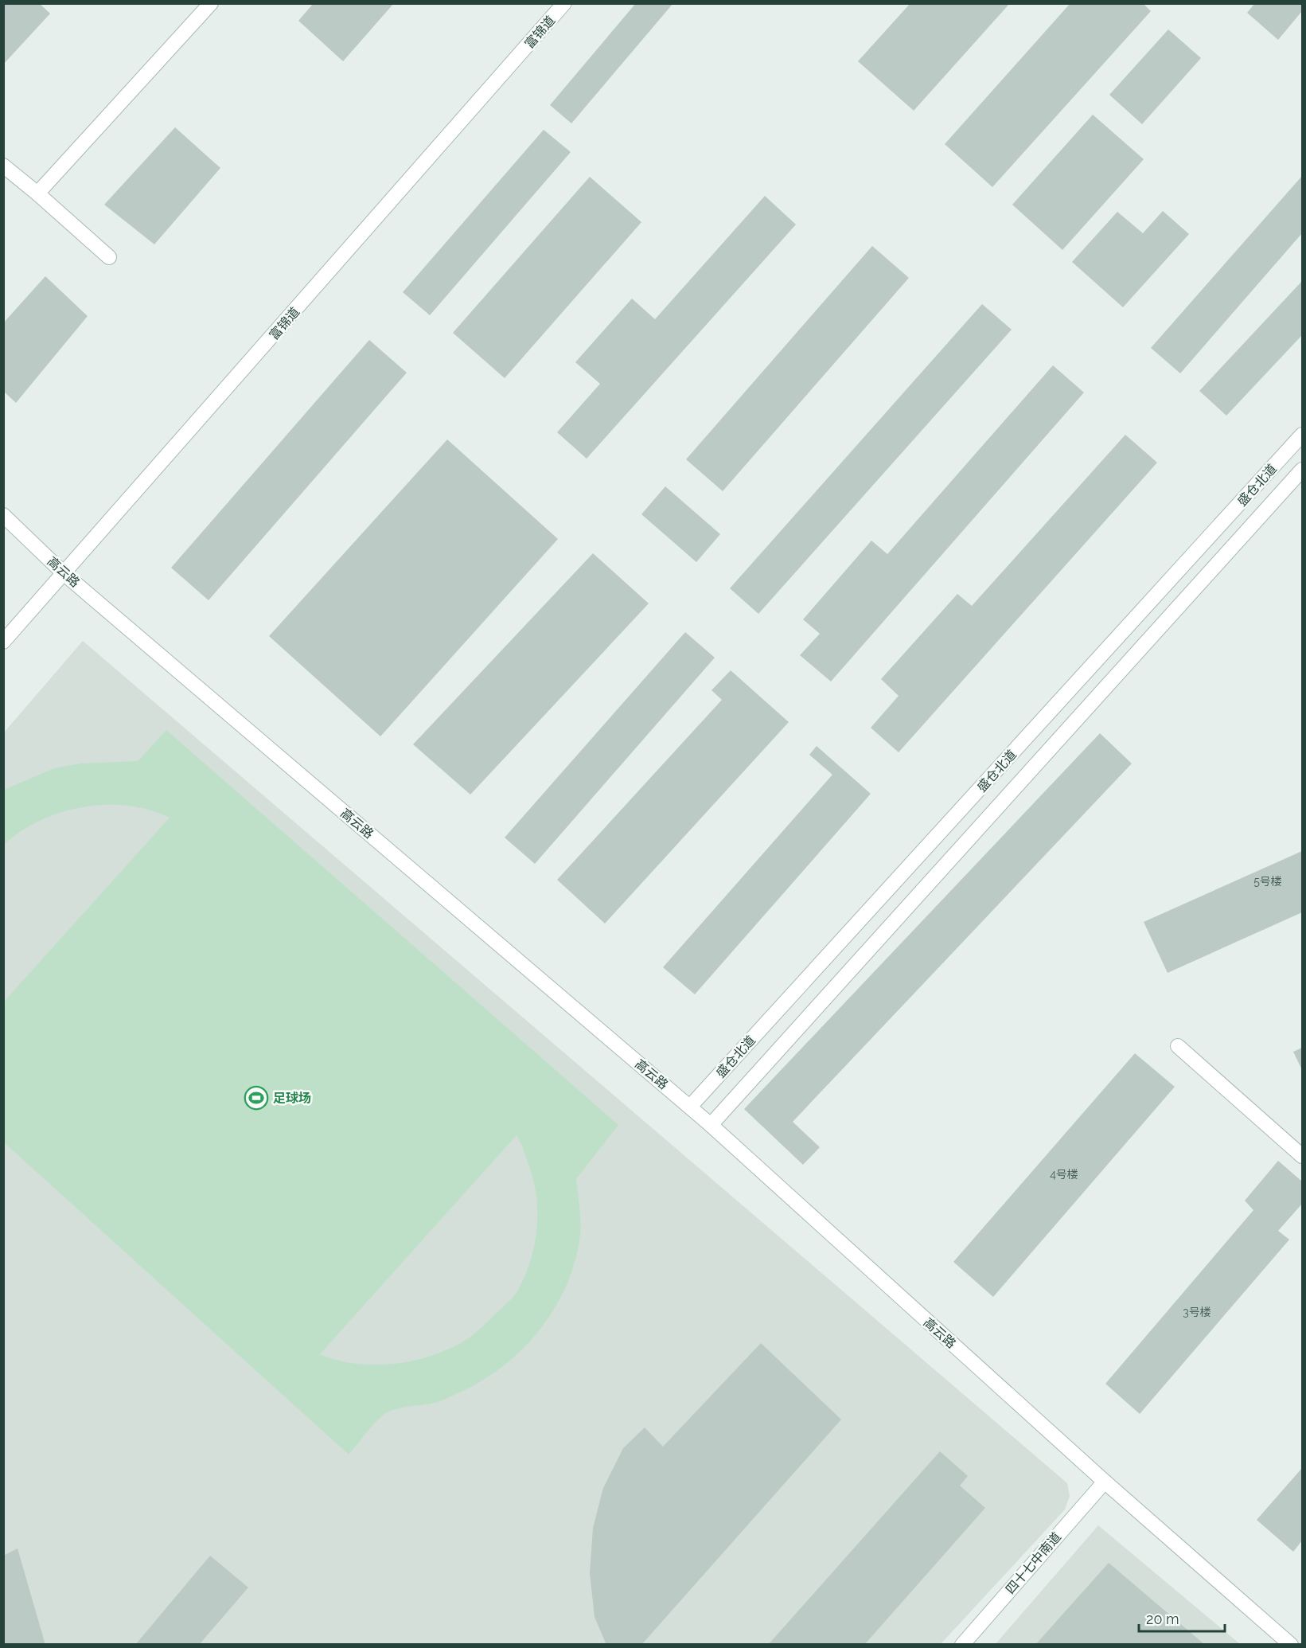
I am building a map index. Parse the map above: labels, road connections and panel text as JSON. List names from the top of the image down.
{
  "streets": {
    "street": [
      "富锦道",
      "盛仓北道",
      "高云路",
      "四十七中南道"
    ]
  },
  "crossings": [
    ["富锦道", "高云路"],
    ["盛仓北道", "高云路"],
    ["高云路", "四十七中南道"]
  ],
  "places": {
    "sports": ["足球场"]
  },
  "house_numbers": ["5号楼", "4号楼", "3号楼"],
  "scale_bar": "20 m"
}
